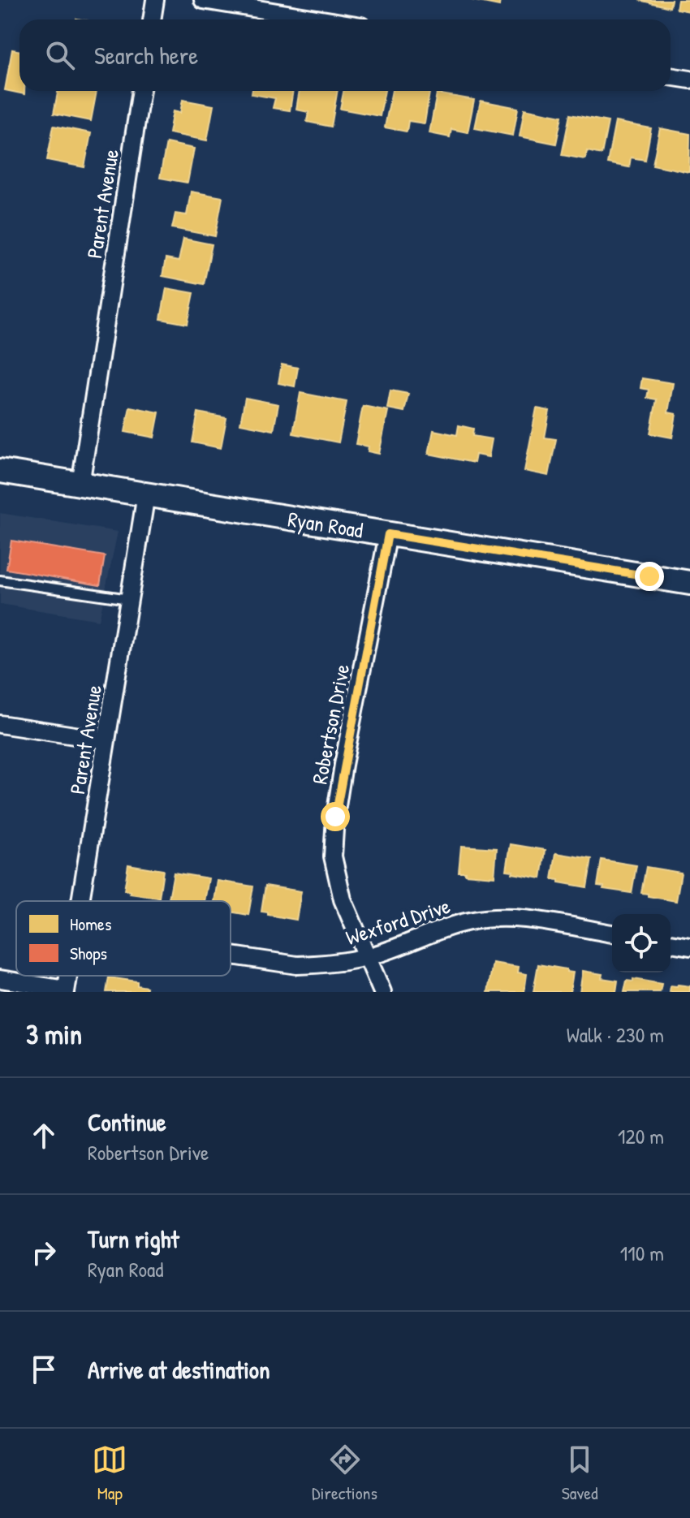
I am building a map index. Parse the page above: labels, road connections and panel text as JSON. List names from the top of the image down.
{
  "streets": {
    "main road": ["Ryan Road"],
    "street": ["Parent Avenue", "Robertson Drive", "Wexford Drive"]
  },
  "crossings": [
    ["Parent Avenue", "Ryan Road"],
    ["Ryan Road", "Robertson Drive"],
    ["Robertson Drive", "Wexford Drive"]
  ],
  "legend": ["Homes", "Shops"],
  "page": {
    "search": "Search here",
    "heading": ["3 min", "Walk · 230 m"],
    "list": [
      ["Continue", "Robertson Drive", "120 m"],
      ["Turn right", "Ryan Road", "110 m"],
      "Arrive at destination"
    ],
    "nav": ["Map", "Directions", "Saved"]
  }
}
